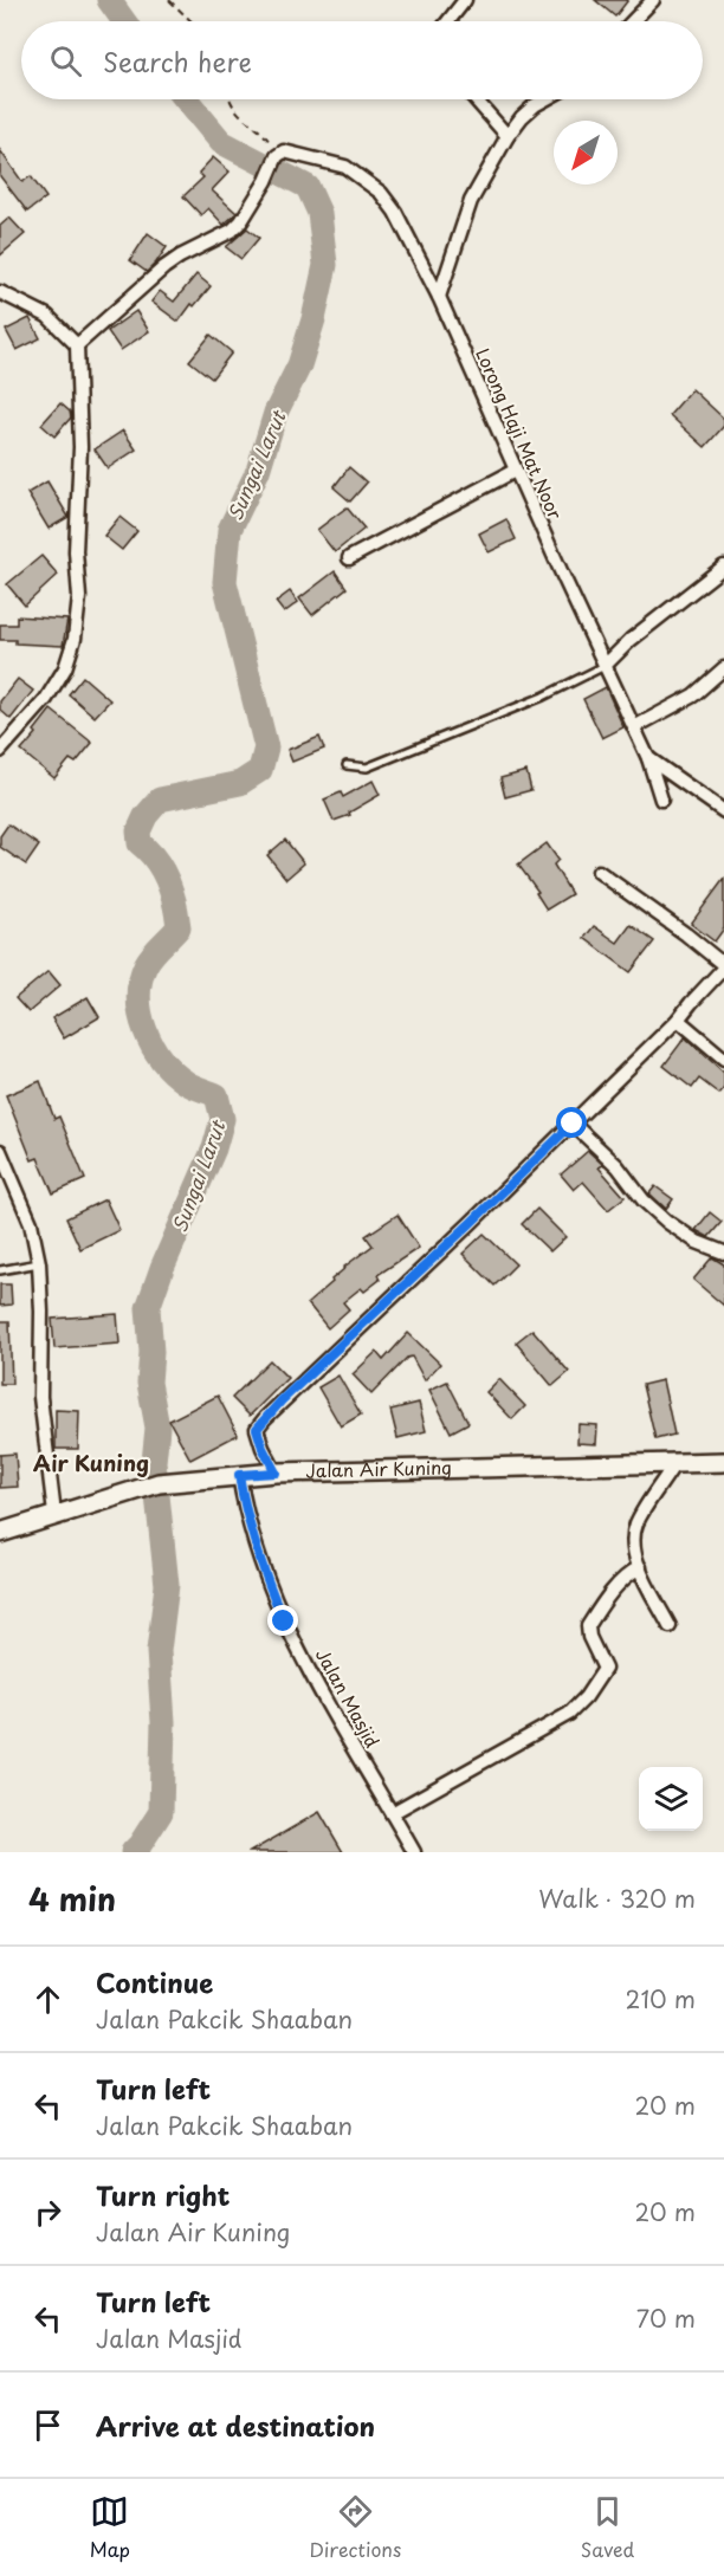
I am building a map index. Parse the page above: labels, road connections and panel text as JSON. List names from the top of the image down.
{
  "streets": {
    "main road": ["Jalan Air Kuning"],
    "street": ["Lorong Haji Mat Noor", "Jalan Masjid"]
  },
  "crossings": [
    ["Jalan Air Kuning", "Jalan Masjid"]
  ],
  "districts": ["Air Kuning"],
  "water": ["Sungai Larut"],
  "north": "bottom left",
  "page": {
    "search": "Search here",
    "heading": ["4 min", "Walk · 320 m"],
    "list": [
      ["Continue", "Jalan Pakcik Shaaban", "210 m"],
      ["Turn left", "Jalan Pakcik Shaaban", "20 m"],
      ["Turn right", "Jalan Air Kuning", "20 m"],
      ["Turn left", "Jalan Masjid", "70 m"],
      "Arrive at destination"
    ],
    "nav": ["Map", "Directions", "Saved"]
  }
}
